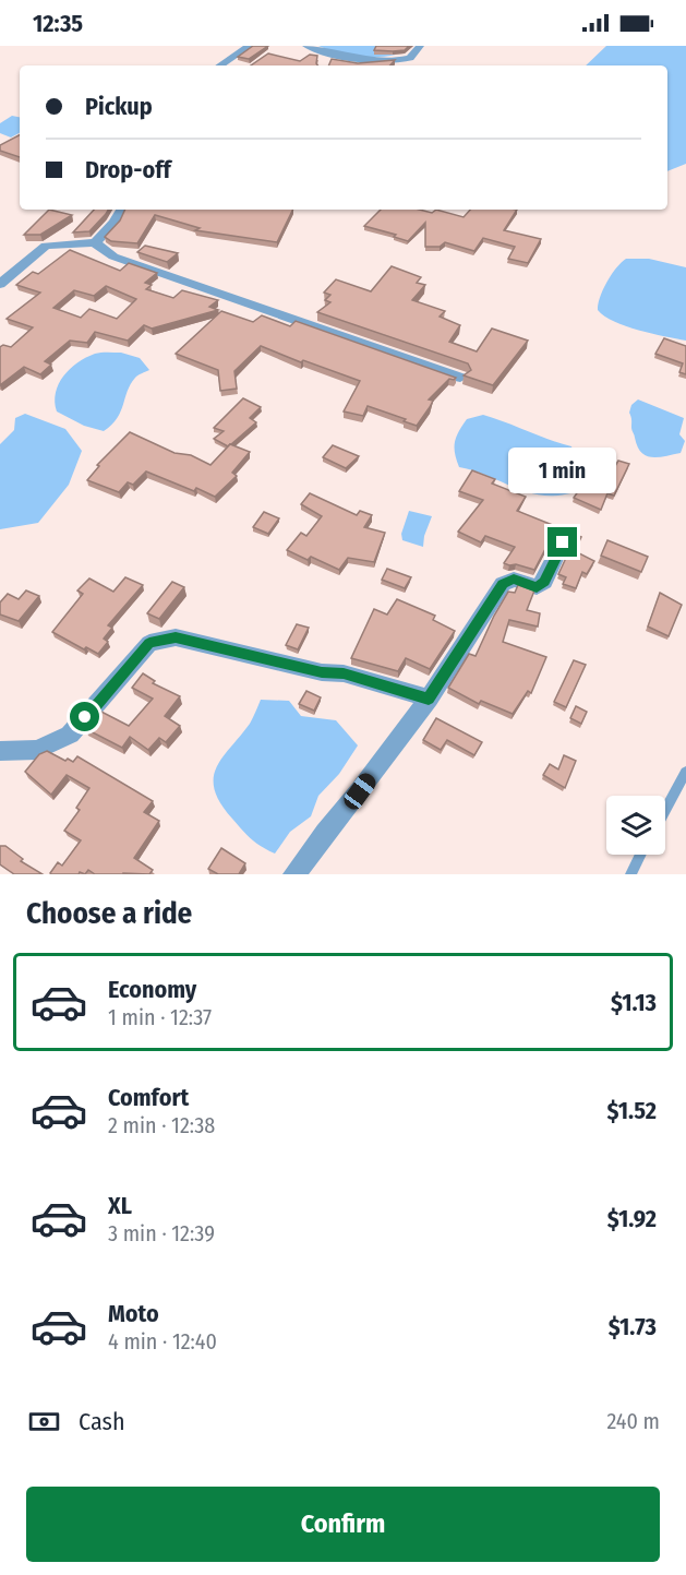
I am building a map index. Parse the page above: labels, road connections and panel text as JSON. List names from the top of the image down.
{
  "page": {
    "status": "12:35",
    "banner": ["Pickup", "Drop-off"],
    "bubble": "1 min",
    "heading": "Choose a ride",
    "list": [
      {
        "name": "Economy",
        "note": "1 min · 12:37",
        "value": "$1.13"
      },
      {
        "name": "Comfort",
        "note": "2 min · 12:38",
        "value": "$1.52"
      },
      {
        "name": "XL",
        "note": "3 min · 12:39",
        "value": "$1.92"
      },
      {
        "name": "Moto",
        "note": "4 min · 12:40",
        "value": "$1.73"
      }
    ],
    "pay": ["Cash", "240 m"],
    "buttons": "Confirm"
  }
}
